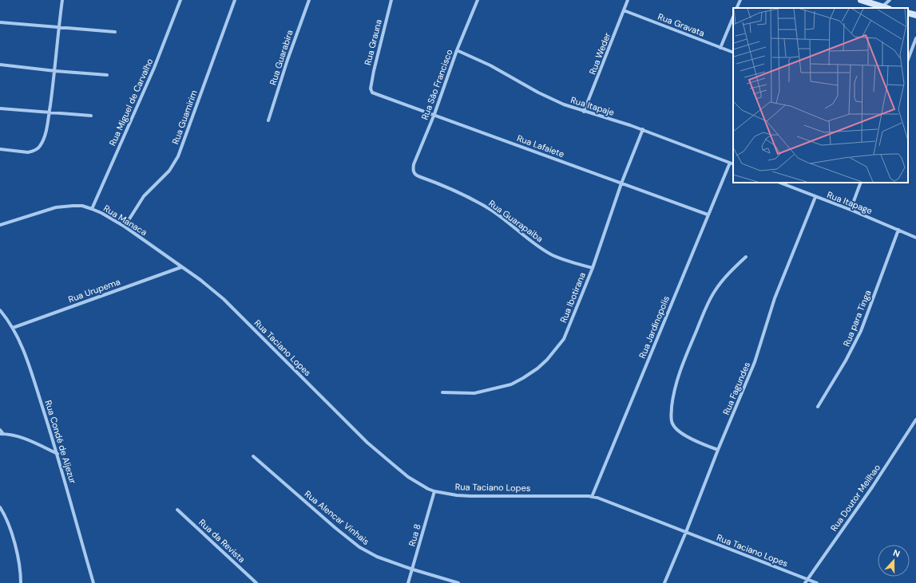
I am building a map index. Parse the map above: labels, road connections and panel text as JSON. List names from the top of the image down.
{
  "streets": {
    "street": [
      "Rua Gravata",
      "Rua Grauna",
      "Rua Weder",
      "Rua Guarabira",
      "Rua São Francisco",
      "Rua Miguel de Carvalho",
      "Rua Itapaje",
      "Rua Guamirim",
      "Rua Lafaiete",
      "Rua Itapage",
      "Rua Manaca",
      "Rua Guarapaiba",
      "Rua Urupema",
      "Rua Ibotirana",
      "Rua para Tinga",
      "Rua Jardinopolis",
      "Rua Taciano Lopes",
      "Rua Fagundes",
      "Rua Condé de Aljezur",
      "Rua Doutor Meilhao",
      "Rua Alencar Vinhais",
      "Rua 8",
      "Rua da Revista"
    ]
  },
  "crossings": [
    ["Rua Gravata", "Rua Weder"],
    ["Rua Grauna", "Rua Lafaiete"],
    ["Rua Weder", "Rua Itapaje"],
    ["Rua São Francisco", "Rua Itapaje"],
    ["Rua São Francisco", "Rua Lafaiete"],
    ["Rua São Francisco", "Rua Guarapaiba"],
    ["Rua Miguel de Carvalho", "Rua Manaca"],
    ["Rua Itapaje", "Rua Ibotirana"],
    ["Rua Itapaje", "Rua Jardinopolis"],
    ["Rua Guamirim", "Rua Manaca"],
    ["Rua Lafaiete", "Rua Ibotirana"],
    ["Rua Lafaiete", "Rua Jardinopolis"],
    ["Rua Itapage", "Rua para Tinga"],
    ["Rua Itapage", "Rua Fagundes"],
    ["Rua Manaca", "Rua Urupema"],
    ["Rua Manaca", "Rua Taciano Lopes"],
    ["Rua Guarapaiba", "Rua Ibotirana"],
    ["Rua Urupema", "Rua Taciano Lopes"],
    ["Rua Urupema", "Rua Condé de Aljezur"],
    ["Rua Jardinopolis", "Rua Taciano Lopes"],
    ["Rua Taciano Lopes", "Rua Fagundes"],
    ["Rua Taciano Lopes", "Rua Doutor Meilhao"],
    ["Rua Taciano Lopes", "Rua 8"],
    ["Rua Alencar Vinhais", "Rua 8"]
  ],
  "north": "top"
}
